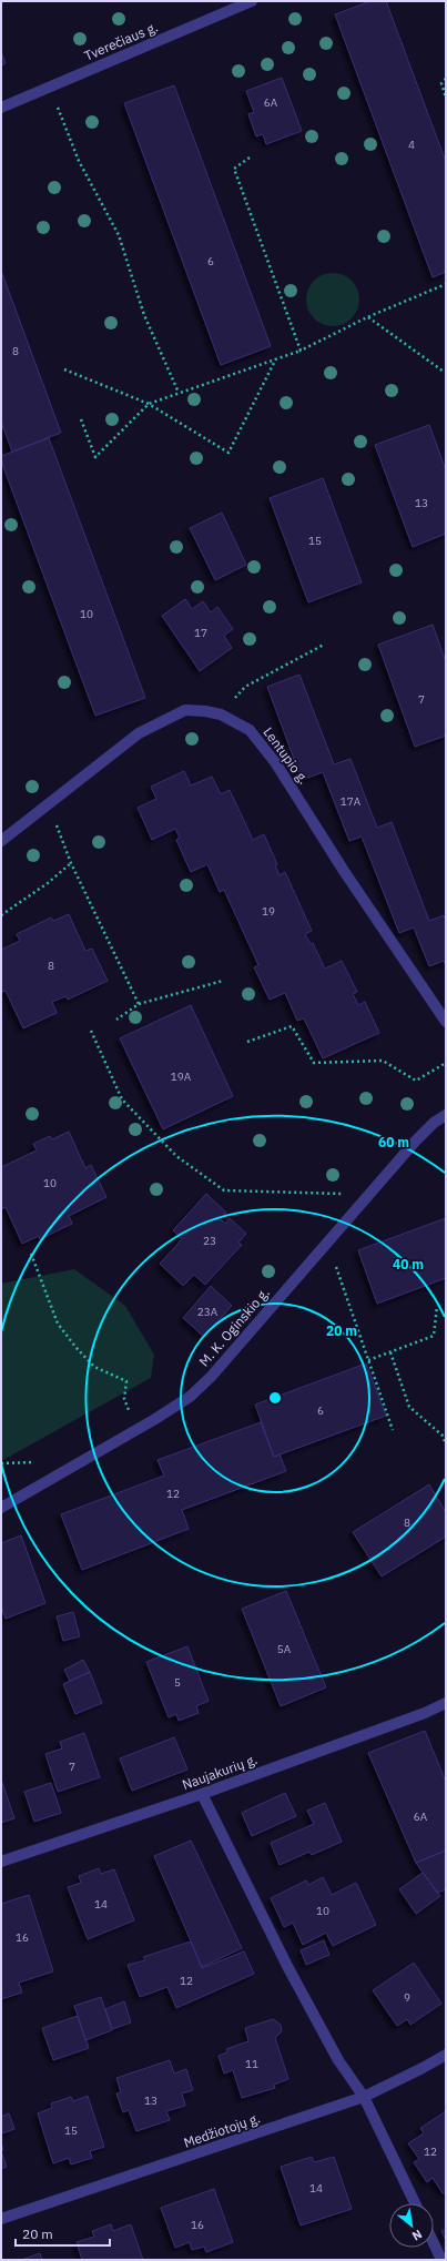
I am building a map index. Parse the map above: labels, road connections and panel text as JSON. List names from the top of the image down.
{
  "streets": {
    "street": [
      "Tverečiaus g.",
      "Lentupio g.",
      "M. K. Oginskio g.",
      "Naujakurių g.",
      "Medžiotojų g."
    ]
  },
  "house_numbers": [
    "6A",
    "4",
    "6",
    "8",
    "13",
    "15",
    "10",
    "17",
    "7",
    "17A",
    "19",
    "8",
    "19A",
    "10",
    "23",
    "23A",
    "6",
    "12",
    "8",
    "5A",
    "5",
    "7",
    "6A",
    "14",
    "10",
    "16",
    "12",
    "9",
    "11",
    "13",
    "15",
    "12",
    "14",
    "16"
  ],
  "scale_bar": "20 m",
  "north": "bottom right",
  "rings": ["60 m", "40 m", "20 m"]
}
